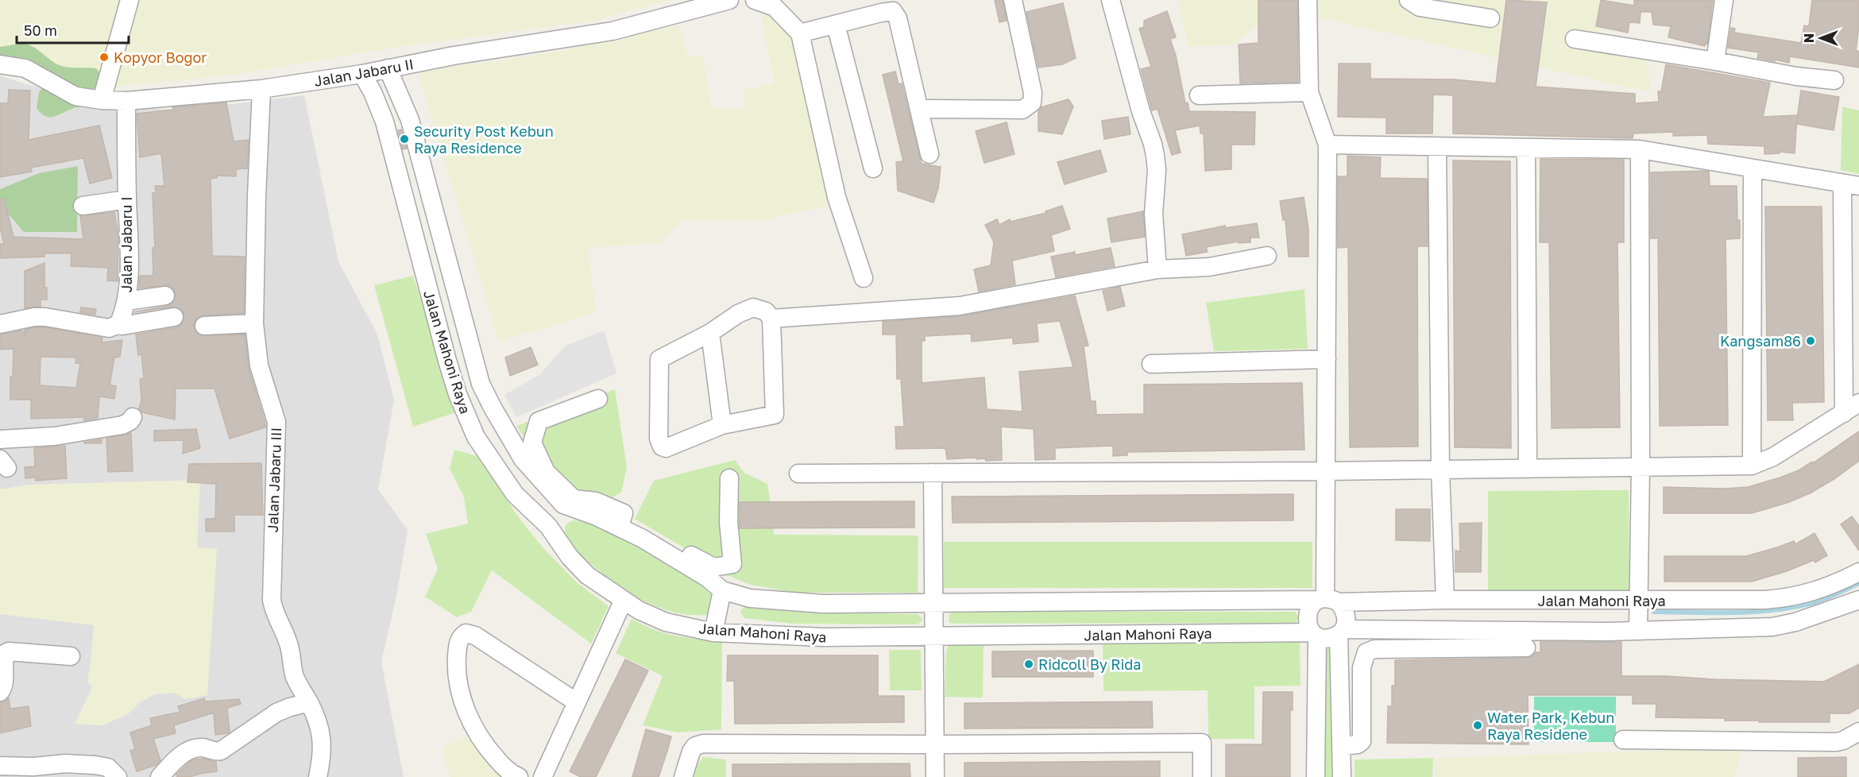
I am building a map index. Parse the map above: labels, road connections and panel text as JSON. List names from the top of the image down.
{
  "streets": {
    "street": [
      "Jalan Jabaru II",
      "Jalan Jabaru I",
      "Jalan Mahoni Raya",
      "Jalan Jabaru III"
    ]
  },
  "crossings": [
    ["Jalan Jabaru II", "Jalan Jabaru I"],
    ["Jalan Jabaru II", "Jalan Mahoni Raya"],
    ["Jalan Jabaru II", "Jalan Jabaru III"]
  ],
  "places": [
    "Kopyor Bogor",
    "Security Post Kebun Raya Residence",
    "Kangsam86",
    "Ridcoll By Rida",
    "Water Park, Kebun Raya Residene"
  ],
  "scale_bar": "50 m",
  "north": "left"
}
